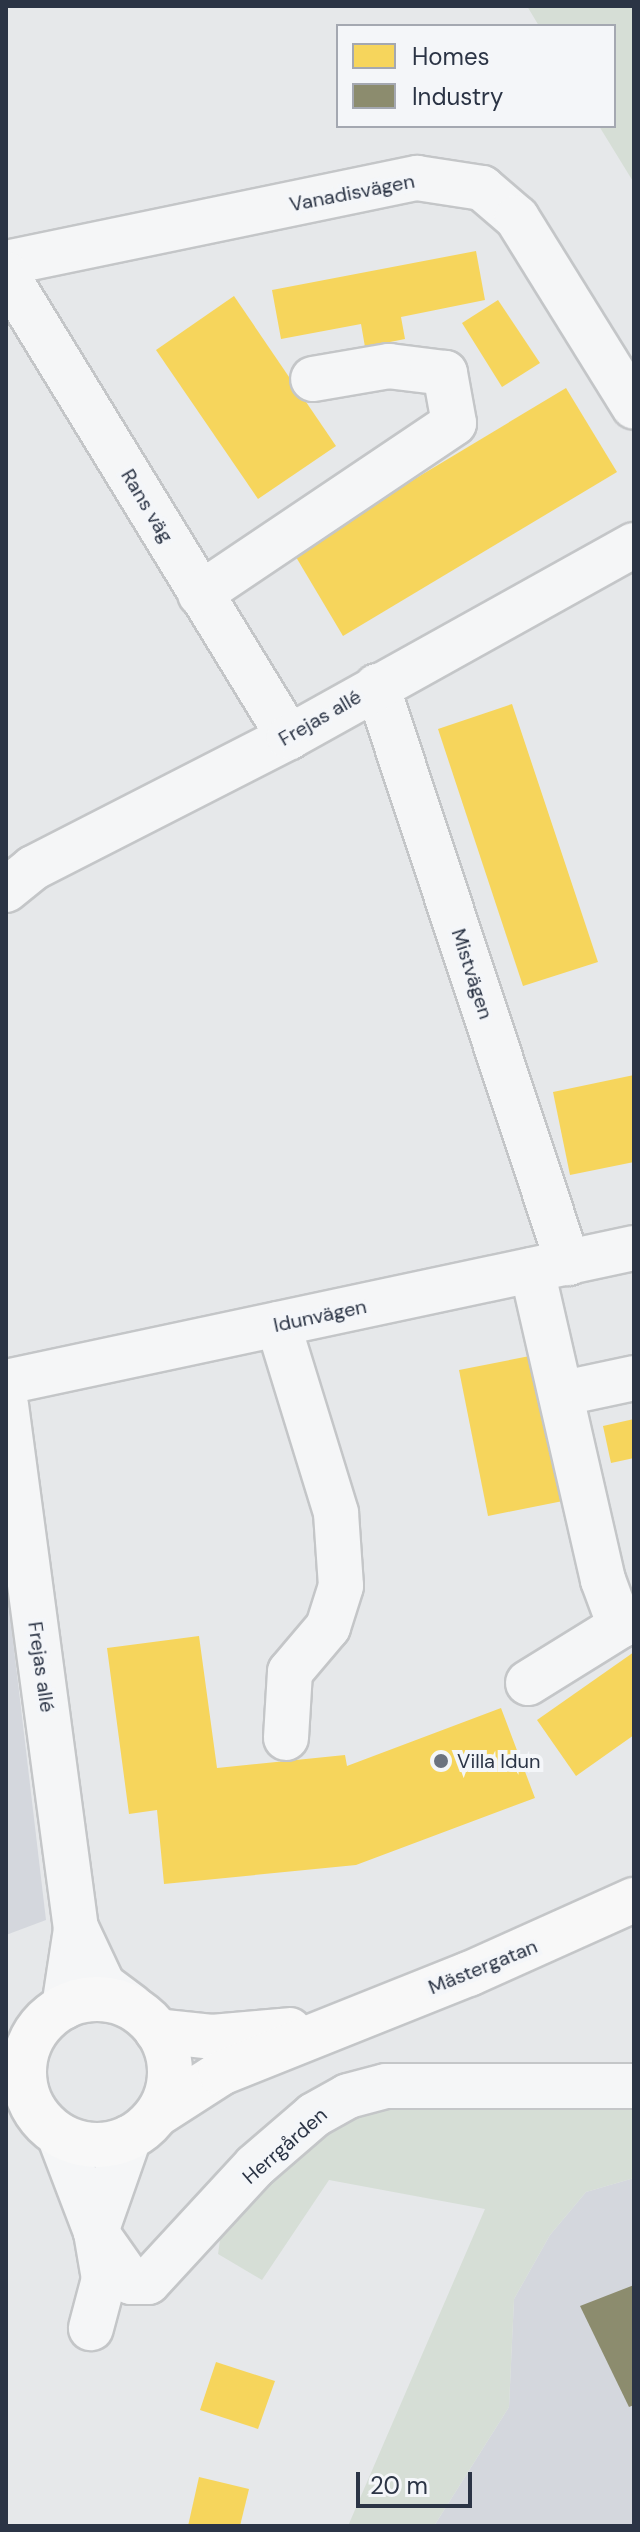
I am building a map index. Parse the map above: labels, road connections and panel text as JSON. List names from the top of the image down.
{
  "streets": {
    "main road": ["Mästergatan"],
    "street": [
      "Vanadisvägen",
      "Rans väg",
      "Frejas allé",
      "Mistvägen",
      "Idunvägen",
      "Herrgården"
    ]
  },
  "crossings": [
    ["Rans väg", "Frejas allé"],
    ["Frejas allé", "Mistvägen"],
    ["Frejas allé", "Mästergatan"],
    ["Mistvägen", "Idunvägen"]
  ],
  "places": ["Villa Idun"],
  "legend": ["Homes", "Industry"],
  "scale_bar": "20 m"
}
